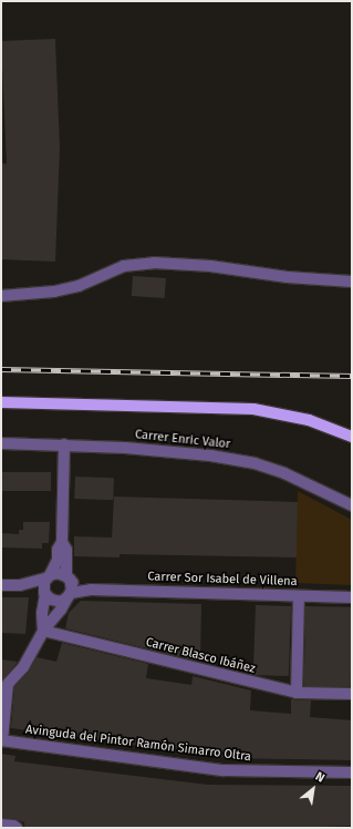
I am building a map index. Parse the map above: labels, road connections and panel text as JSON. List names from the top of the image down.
{
  "streets": {
    "street": [
      "Carrer Enric Valor",
      "Carrer Sor Isabel de Villena",
      "Carrer Blasco Ibáñez",
      "Avinguda del Pintor Ramón Simarro Oltra"
    ]
  },
  "north": "top right"
}
